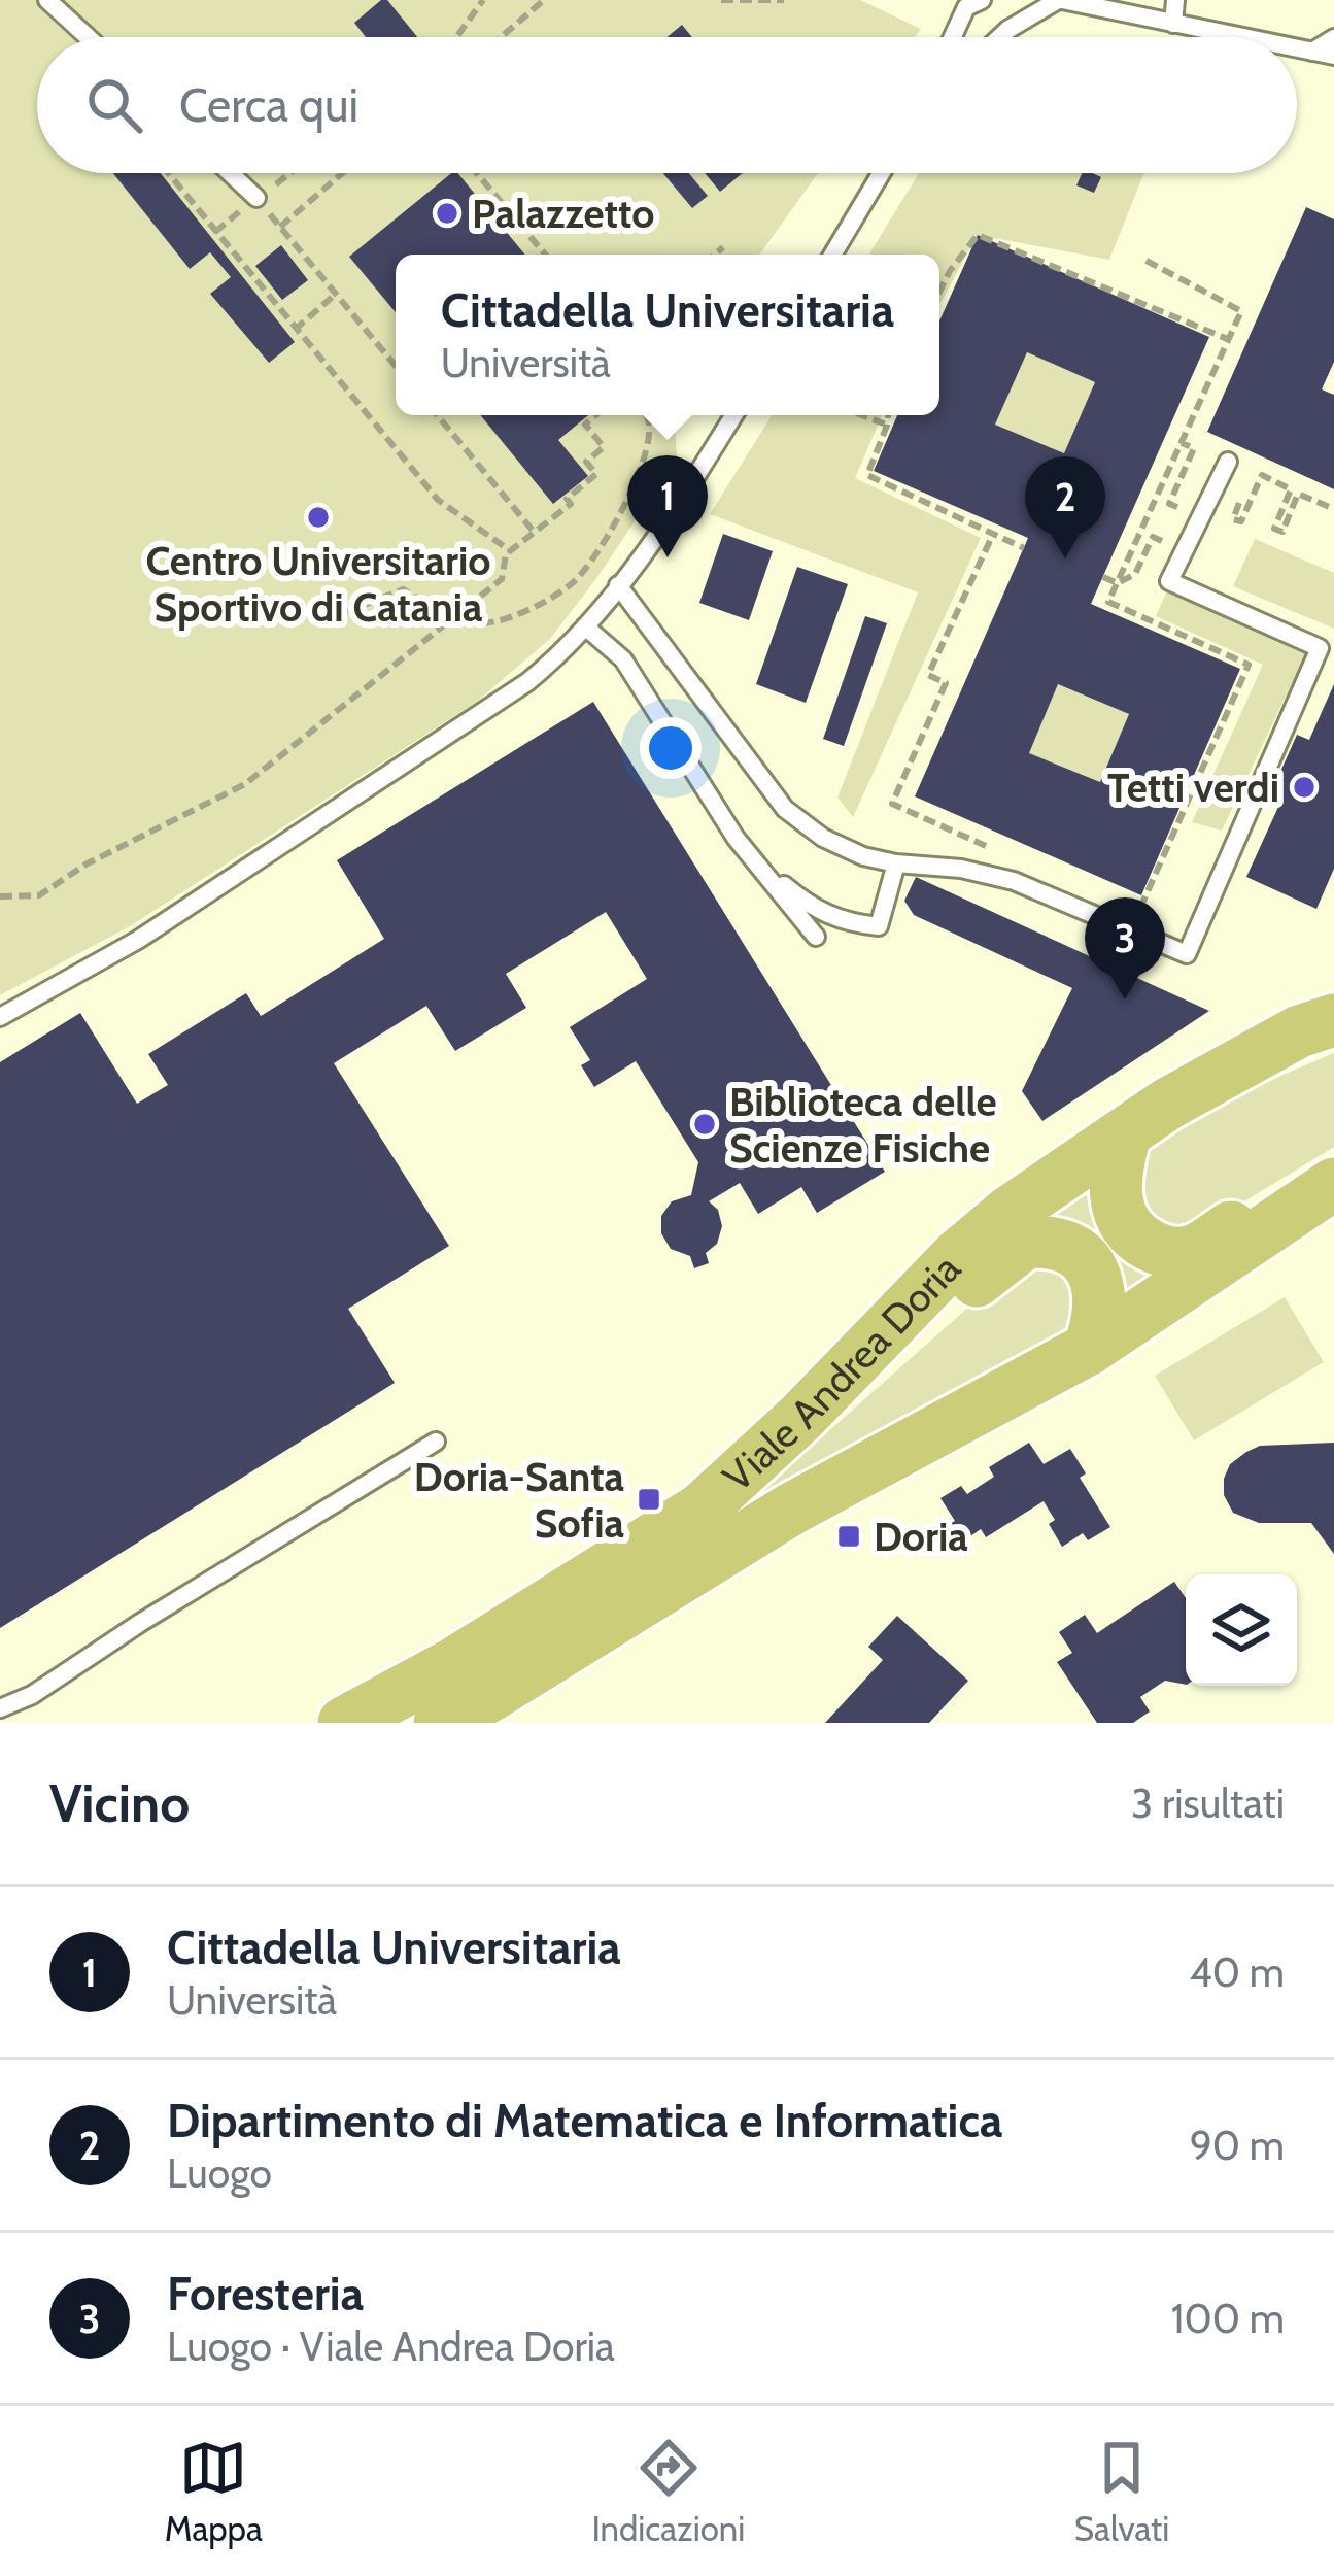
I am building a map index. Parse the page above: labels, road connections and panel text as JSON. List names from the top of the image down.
{
  "streets": {
    "main road": ["Viale Andrea Doria"]
  },
  "places": {
    "other": [
      "Palazzetto",
      "Centro Universitario Sportivo di Catania",
      "Tetti verdi",
      "Biblioteca delle Scienze Fisiche"
    ],
    "transit": ["Doria-Santa Sofia", "Doria"]
  },
  "page": {
    "search": "Cerca qui",
    "popup": ["Cittadella Universitaria", "Università"],
    "pins": ["1", "2", "3"],
    "heading": ["Vicino", "3 risultati"],
    "list": [
      {
        "mark": "1",
        "name": "Cittadella Universitaria",
        "note": "Università",
        "value": "40 m"
      },
      {
        "mark": "2",
        "name": "Dipartimento di Matematica e Informatica",
        "note": "Luogo",
        "value": "90 m"
      },
      {
        "mark": "3",
        "name": "Foresteria",
        "note": "Luogo · Viale Andrea Doria",
        "value": "100 m"
      }
    ],
    "nav": ["Mappa", "Indicazioni", "Salvati"]
  }
}
